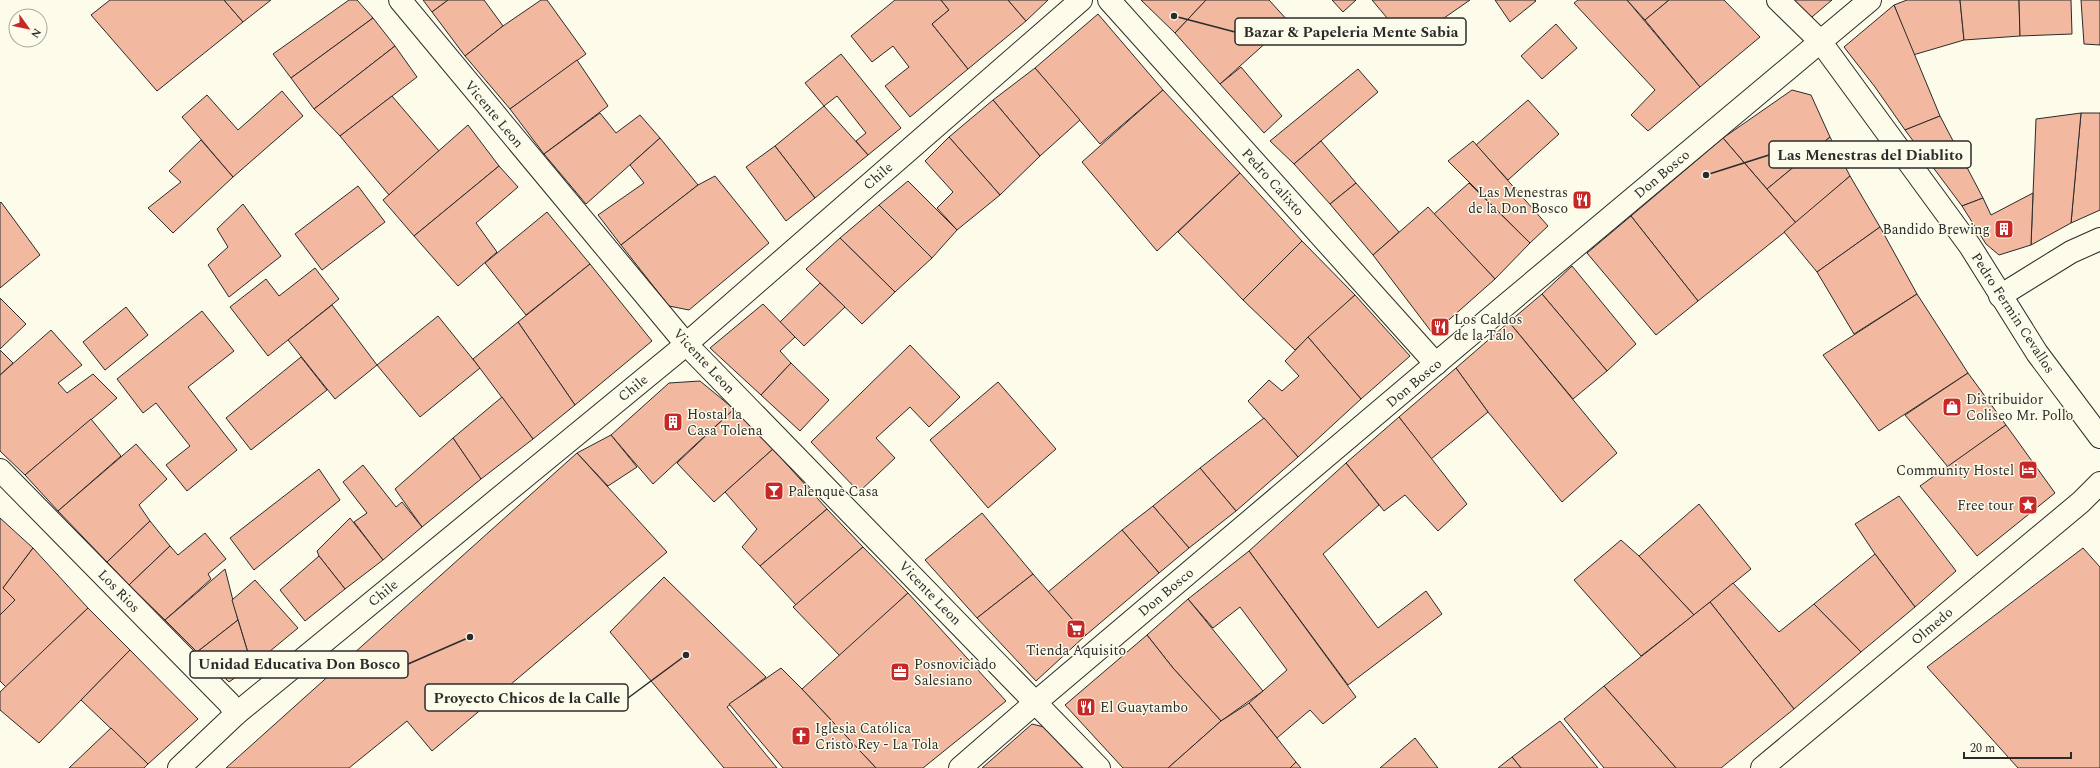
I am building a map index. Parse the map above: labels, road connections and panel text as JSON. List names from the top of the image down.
{
  "streets": {
    "street": [
      "Vicente Leon",
      "Don Bosco",
      "Chile",
      "Pedro Calixto",
      "Pedro Fermin Cevallos",
      "Los Rios",
      "Olmedo"
    ]
  },
  "crossings": [
    ["Vicente Leon", "Don Bosco"],
    ["Vicente Leon", "Chile"],
    ["Don Bosco", "Pedro Calixto"],
    ["Don Bosco", "Pedro Fermin Cevallos"],
    ["Chile", "Los Rios"]
  ],
  "places": {
    "other": [
      "Bazar & Papeleria Mente Sabia",
      "Las Menestras del Diablito",
      "Unidad Educativa Don Bosco",
      "Proyecto Chicos de la Calle"
    ],
    "restaurant": ["Las Menestras de la Don Bosco", "Los Caldos de la Talo", "El Guaytambo"],
    "building": ["Bandido Brewing", "Hostal la Casa Tolena"],
    "shop": ["Distribuidor Coliseo Mr. Pollo"],
    "hotel": ["Community Hostel"],
    "bar": ["Palenque Casa"],
    "place": ["Free tour"],
    "supermarket": ["Tienda Aquisito"],
    "office": ["Posnoviciado Salesiano"],
    "church": ["Iglesia Católica Cristo Rey - La Tola"]
  },
  "scale_bar": "20 m",
  "north": "bottom right"
}
